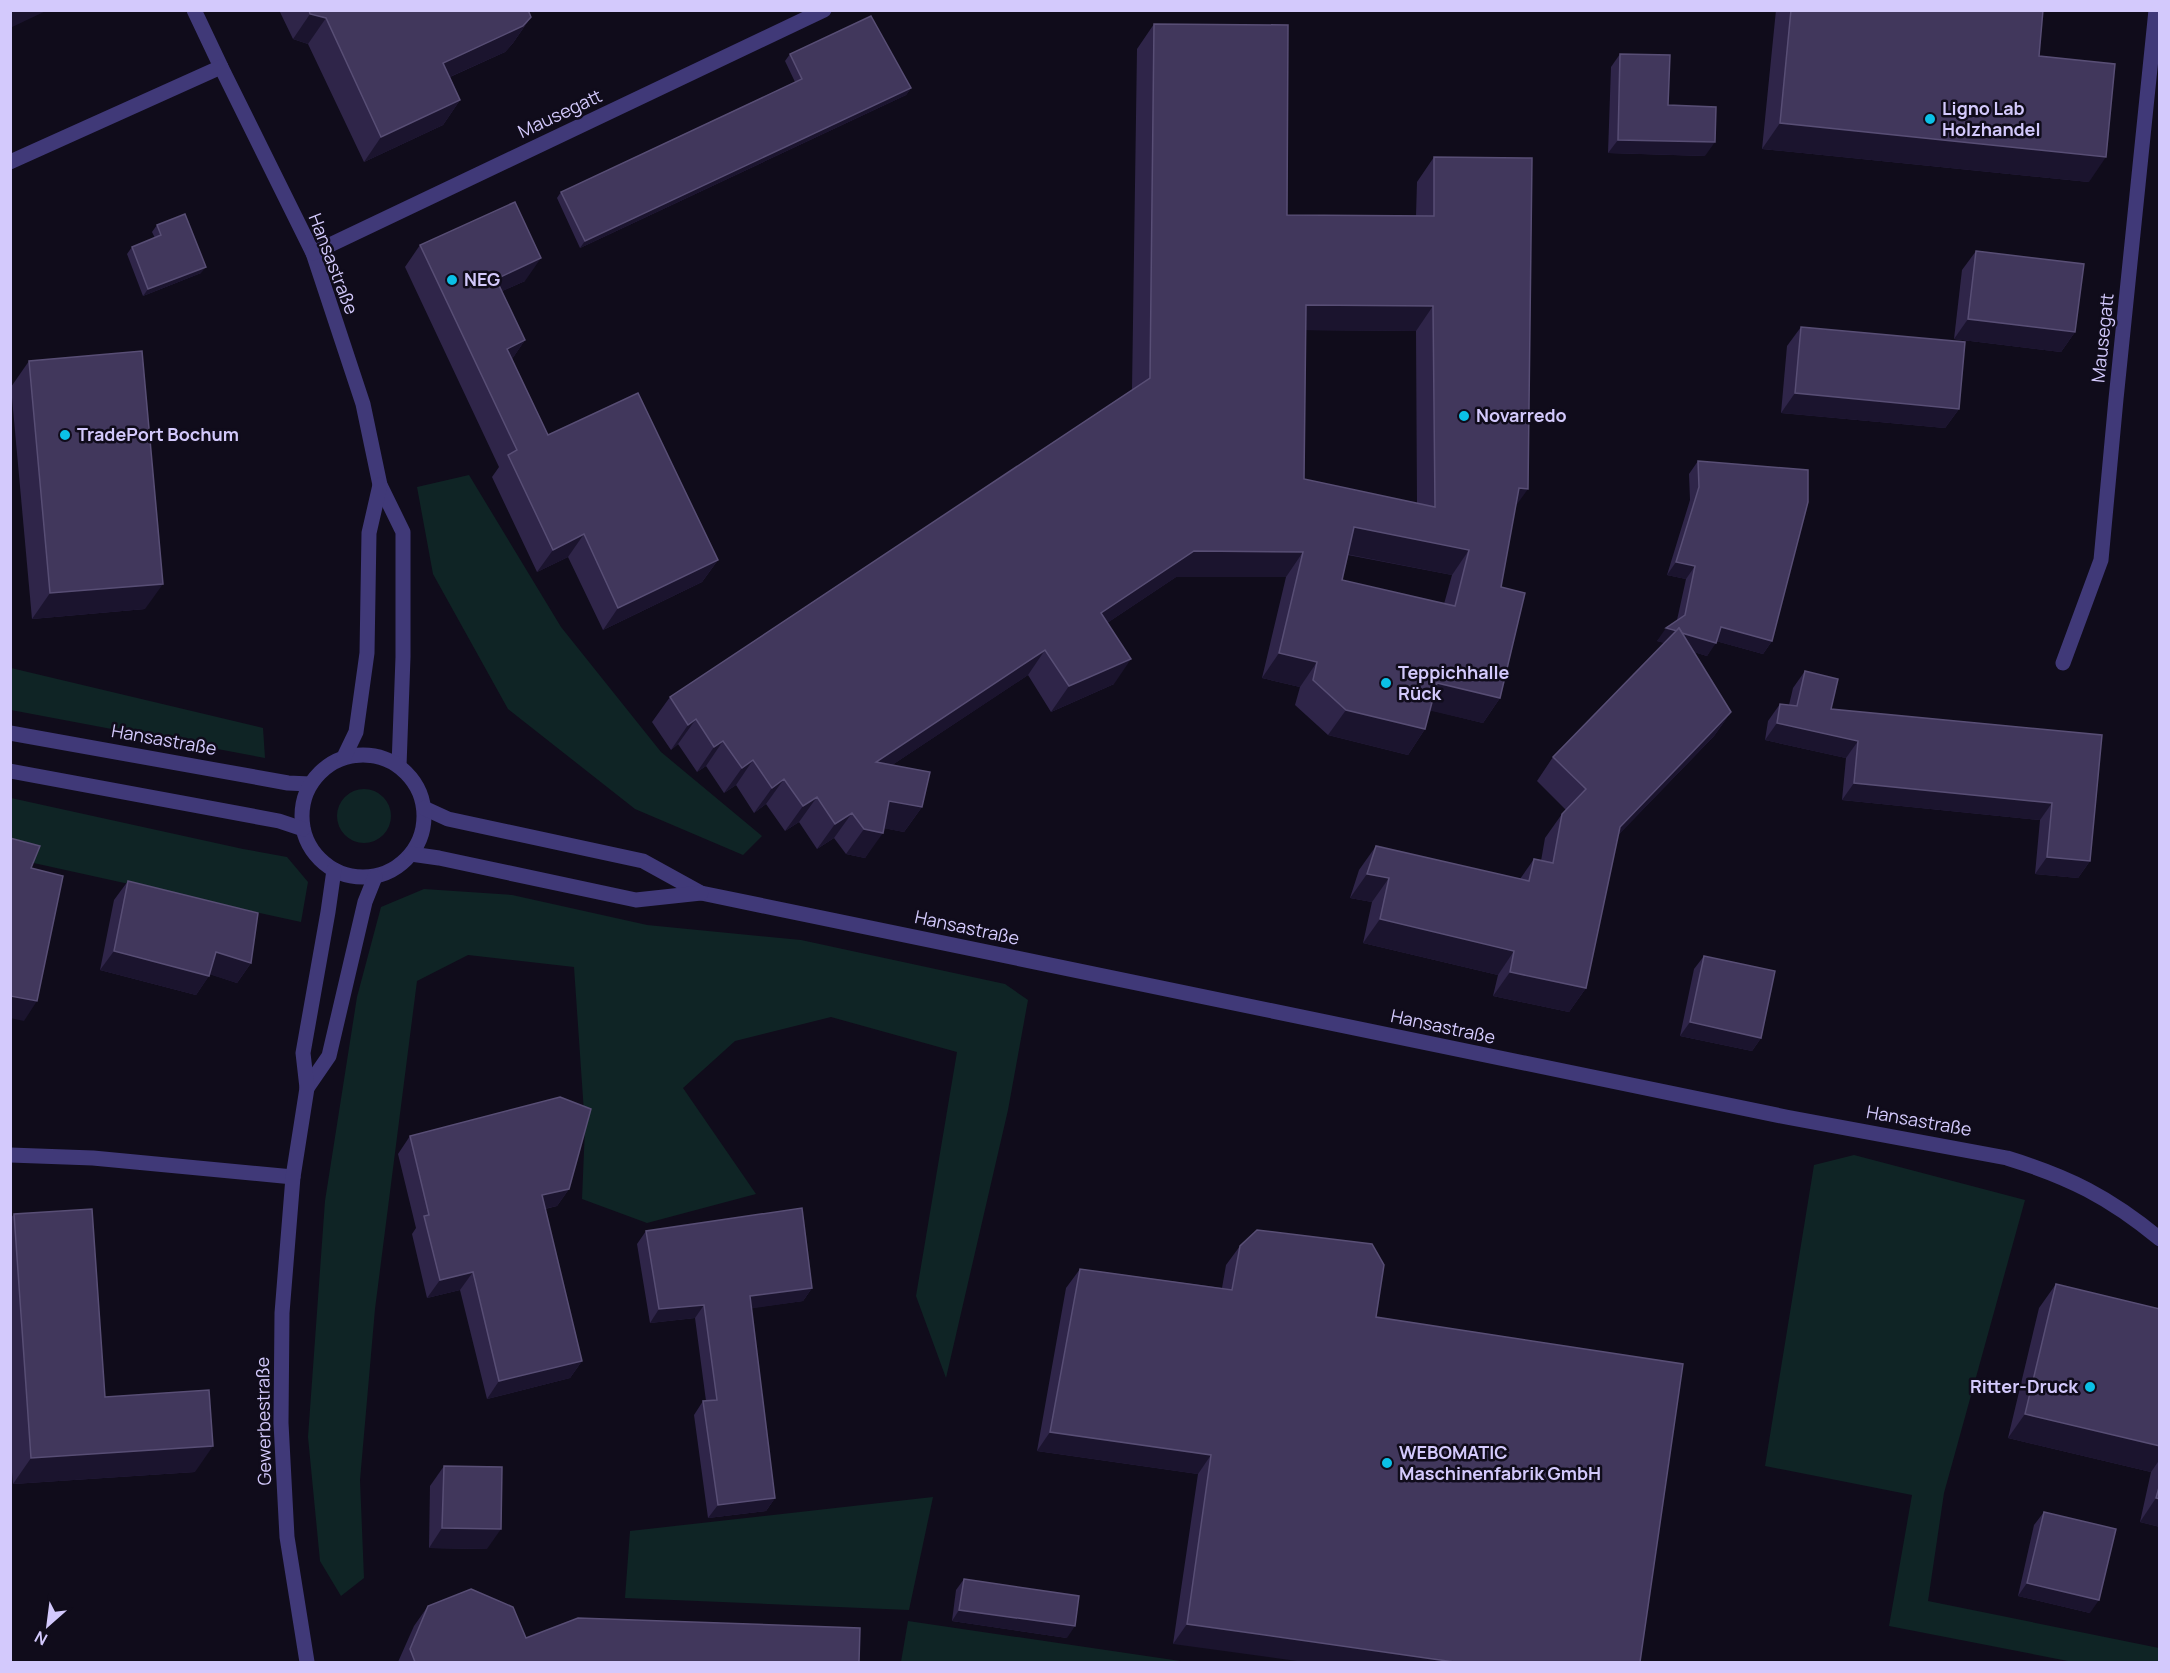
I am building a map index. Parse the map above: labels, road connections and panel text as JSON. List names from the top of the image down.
{
  "streets": {
    "street": ["Mausegatt", "Hansastraße", "Gewerbestraße"]
  },
  "crossings": [
    ["Mausegatt", "Hansastraße"],
    ["Hansastraße", "Gewerbestraße"]
  ],
  "places": [
    "Ligno Lab Holzhandel",
    "NEG",
    "Novarredo",
    "TradePort Bochum",
    "Teppichhalle Rück",
    "Ritter-Druck",
    "WEBOMATIC Maschinenfabrik GmbH"
  ],
  "north": "bottom left"
}
